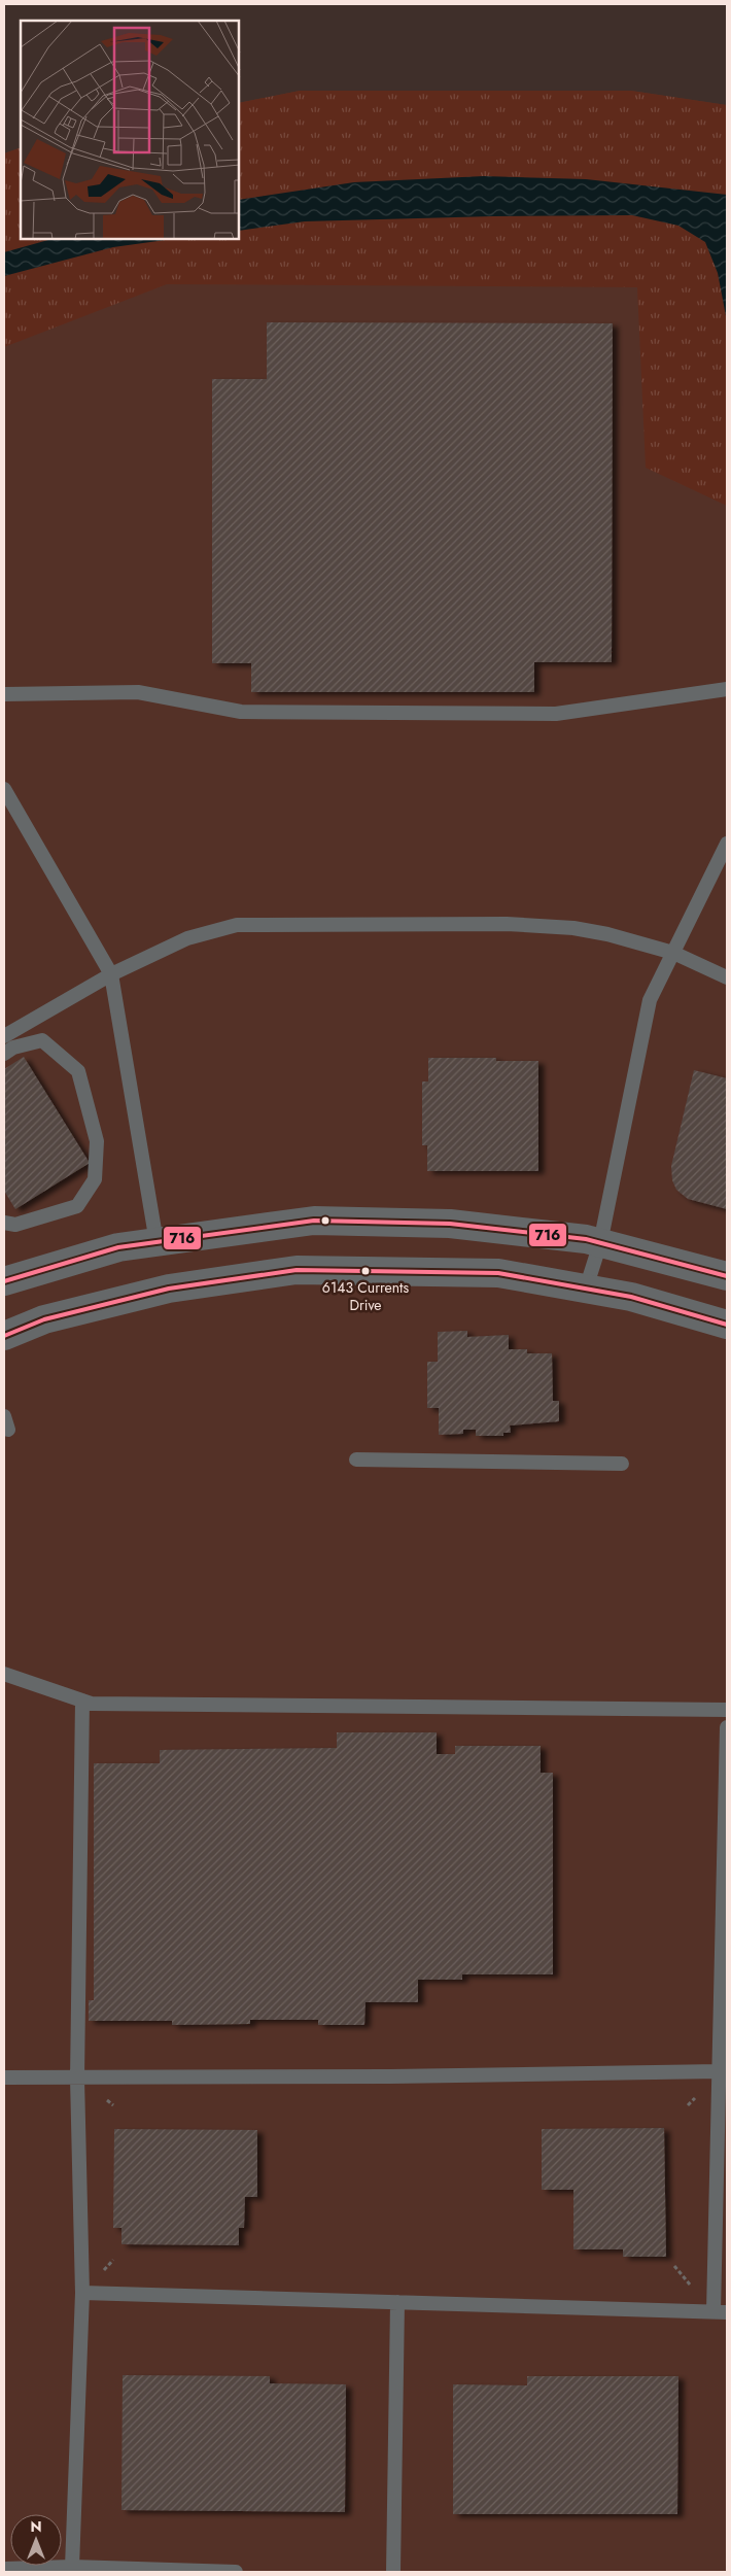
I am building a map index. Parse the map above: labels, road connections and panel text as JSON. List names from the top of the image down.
{
  "places": ["6143 Currents Drive"],
  "lines": ["transit line 716"],
  "north": "top"
}
